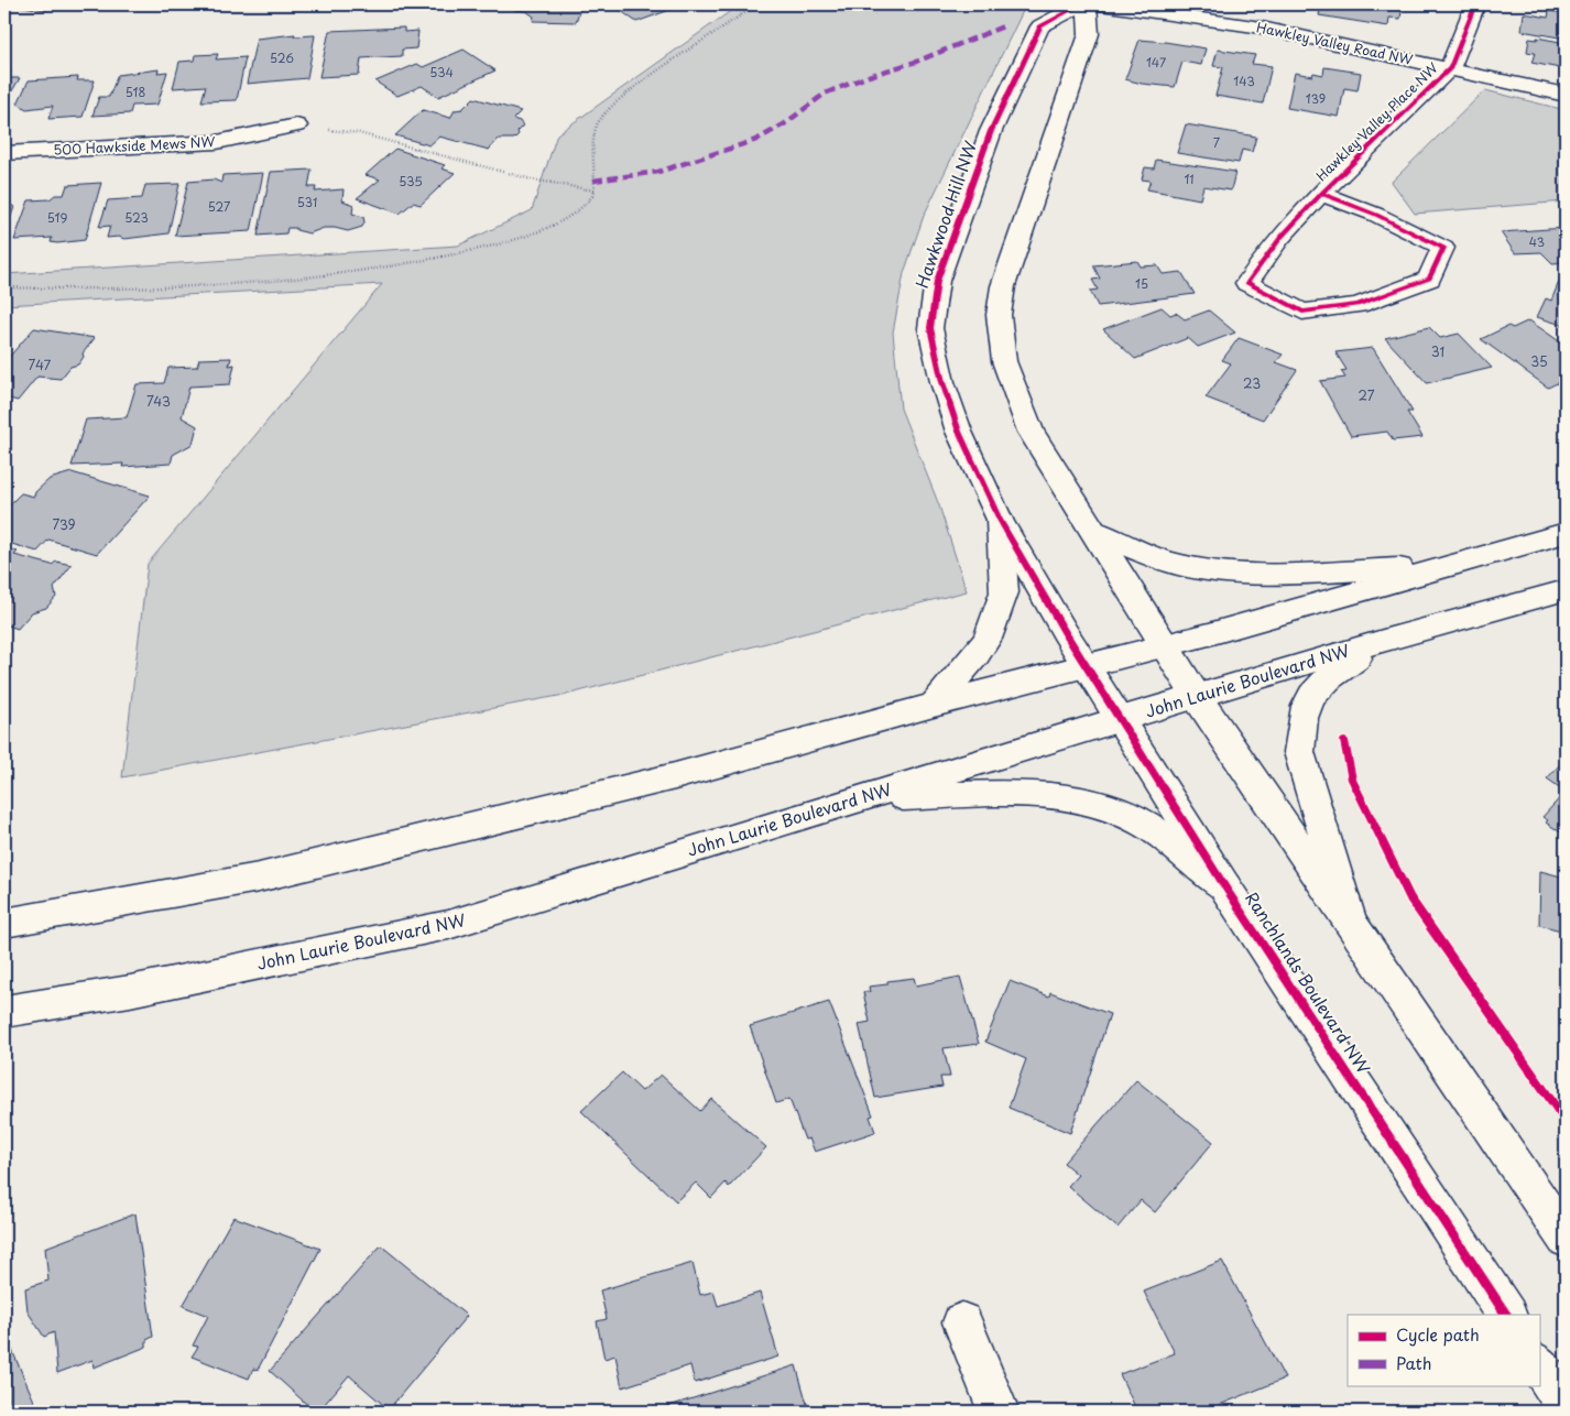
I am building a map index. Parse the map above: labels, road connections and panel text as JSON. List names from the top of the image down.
{
  "streets": {
    "street": [
      "Hawkley Valley Road NW",
      "Hawkley Valley Place NW",
      "500 Hawkside Mews NW",
      "Hawkwood Hill NW",
      "John Laurie Boulevard NW",
      "Ranchlands Boulevard NW"
    ]
  },
  "crossings": [
    ["Hawkley Valley Road NW", "Hawkley Valley Place NW"],
    ["Hawkwood Hill NW", "Ranchlands Boulevard NW"],
    ["John Laurie Boulevard NW", "Ranchlands Boulevard NW"]
  ],
  "house_numbers": [
    "526",
    "147",
    "534",
    "143",
    "518",
    "139",
    "7",
    "11",
    "535",
    "531",
    "527",
    "519",
    "523",
    "43",
    "15",
    "31",
    "35",
    "747",
    "23",
    "27",
    "743",
    "739"
  ],
  "legend": ["Cycle path", "Path"]
}
